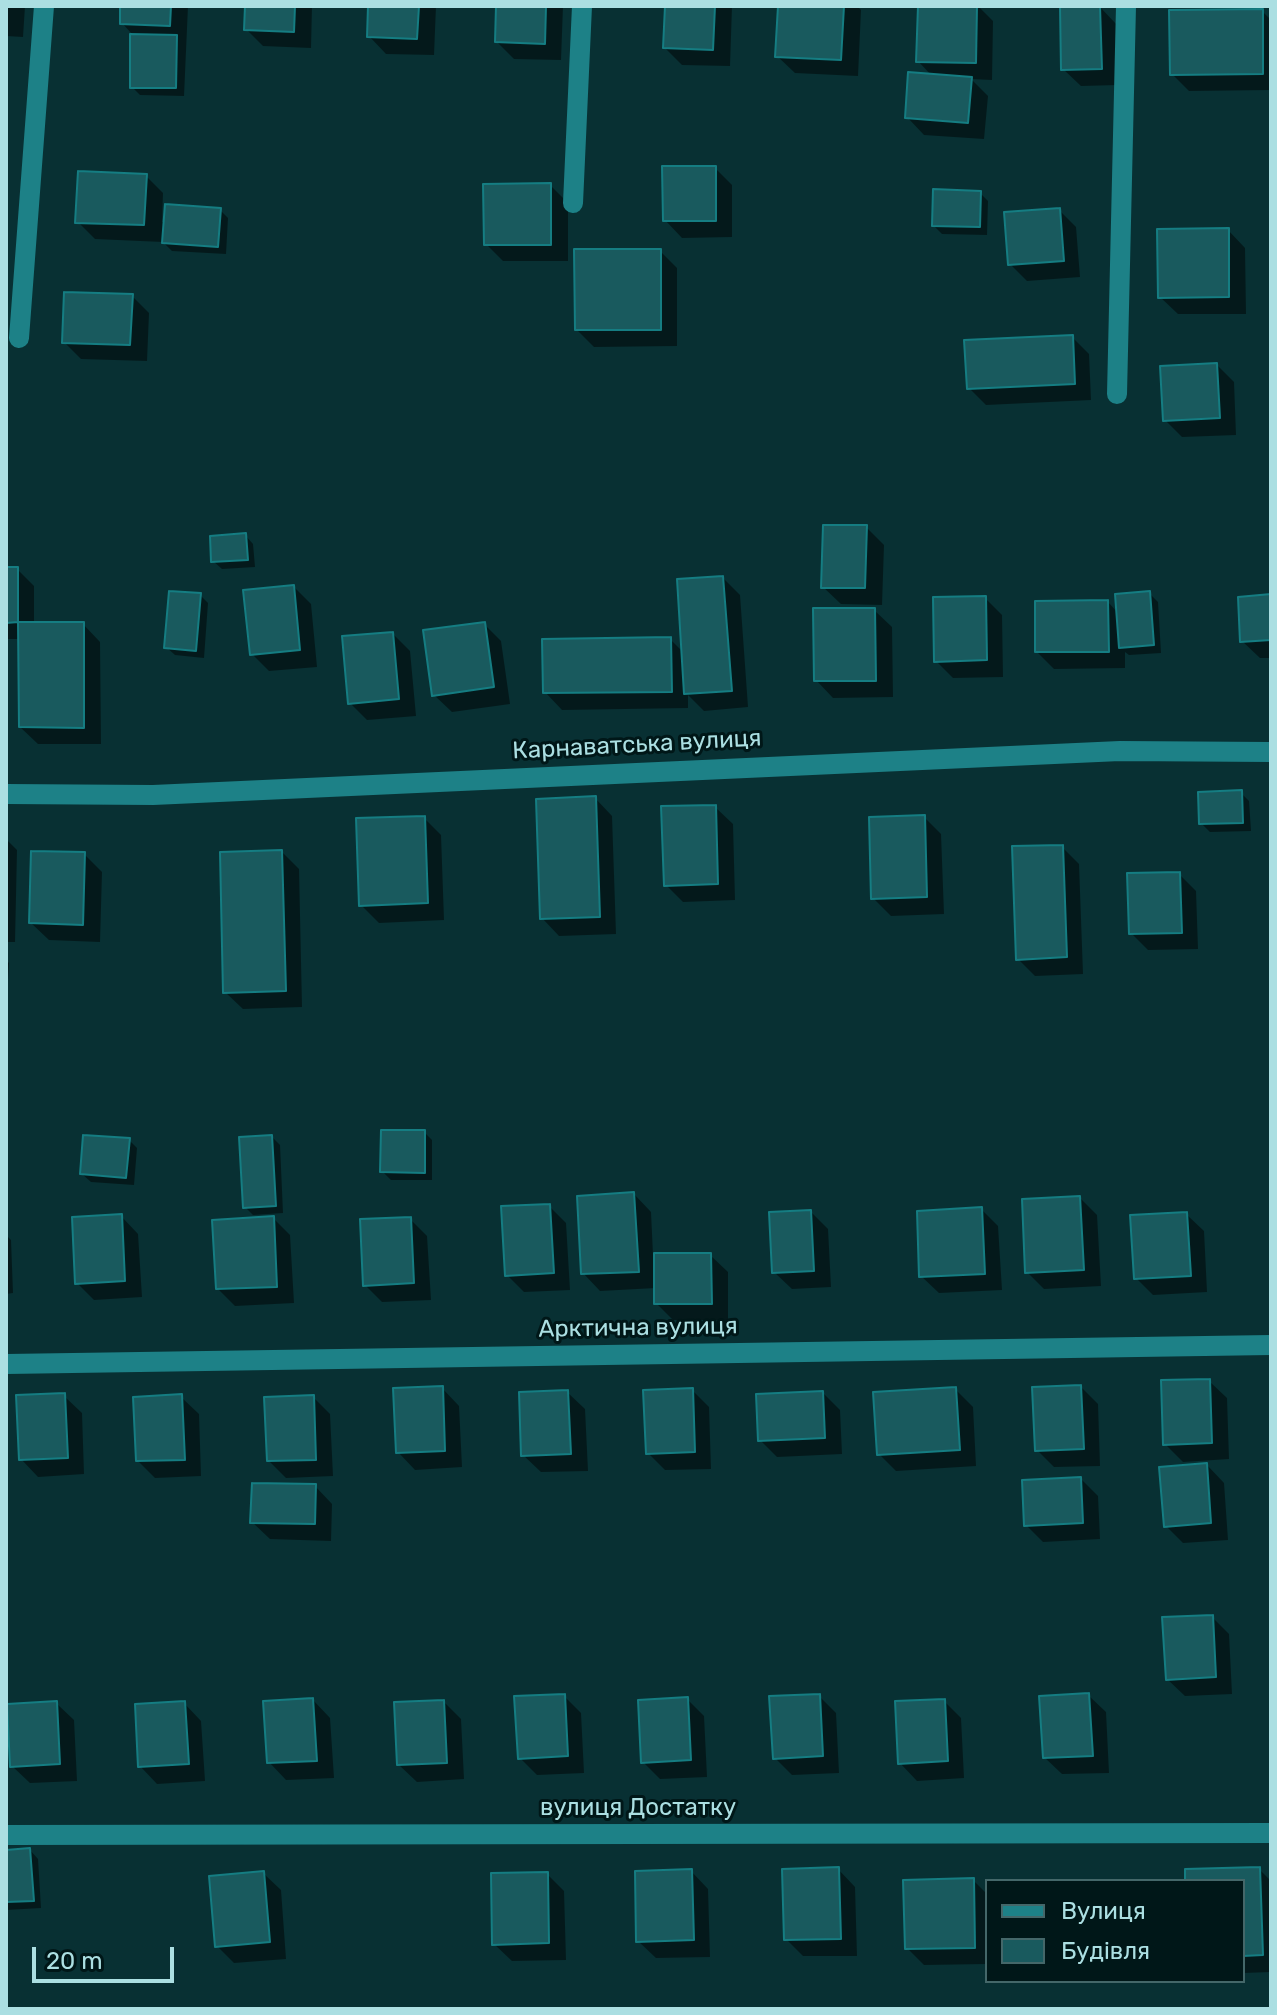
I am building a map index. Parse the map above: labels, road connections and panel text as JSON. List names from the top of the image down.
{
  "streets": {
    "street": ["Карнаватська вулиця", "Арктична вулиця", "вулиця Достатку"]
  },
  "legend": ["Вулиця", "Будівля"],
  "scale_bar": "20 m"
}
